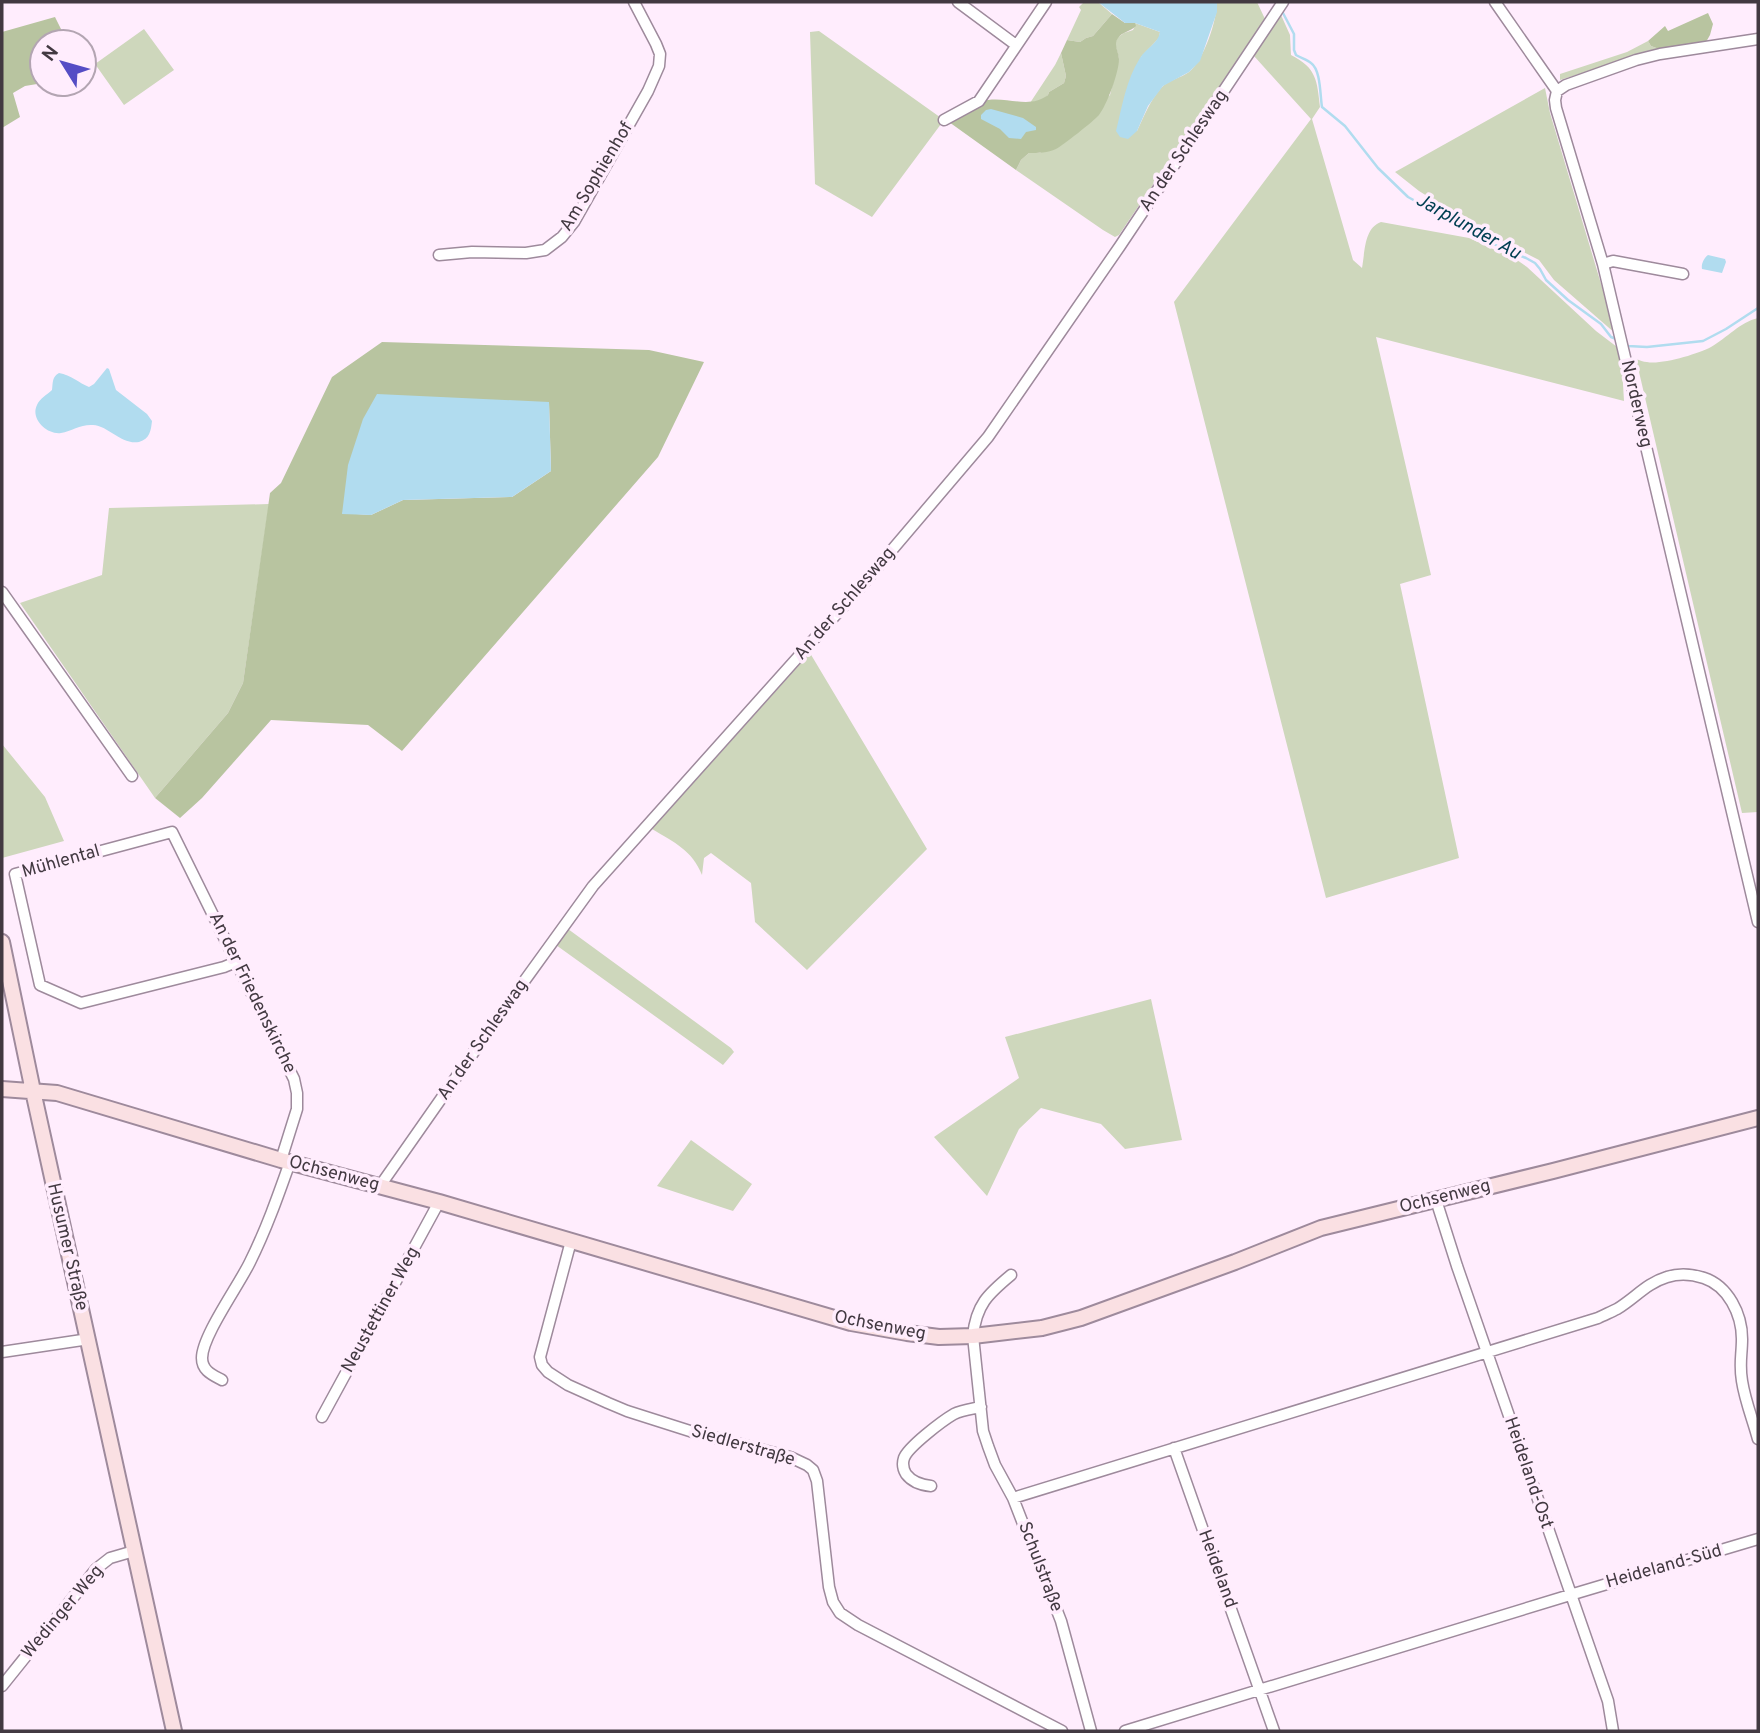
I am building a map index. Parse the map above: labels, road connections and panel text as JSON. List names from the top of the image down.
{
  "streets": {
    "main road": ["Ochsenweg", "Husumer Straße"],
    "street": [
      "An der Schleswag",
      "Am Sophienhof",
      "Norderweg",
      "Mühlental",
      "An der Friedenskirche",
      "Neustettiner Weg",
      "Siedlerstraße",
      "Heideland-Ost",
      "Schulstraße",
      "Heideland-Süd",
      "Heideland",
      "Wedinger Weg"
    ]
  },
  "crossings": [
    ["An der Schleswag", "Ochsenweg"],
    ["Mühlental", "An der Friedenskirche"],
    ["An der Friedenskirche", "Ochsenweg"],
    ["Ochsenweg", "Husumer Straße"],
    ["Ochsenweg", "Neustettiner Weg"],
    ["Ochsenweg", "Siedlerstraße"],
    ["Ochsenweg", "Heideland-Ost"],
    ["Ochsenweg", "Schulstraße"],
    ["Husumer Straße", "Wedinger Weg"],
    ["Heideland-Ost", "Heideland-Süd"]
  ],
  "water": ["Jarplunder Au"],
  "north": "top left"
}
